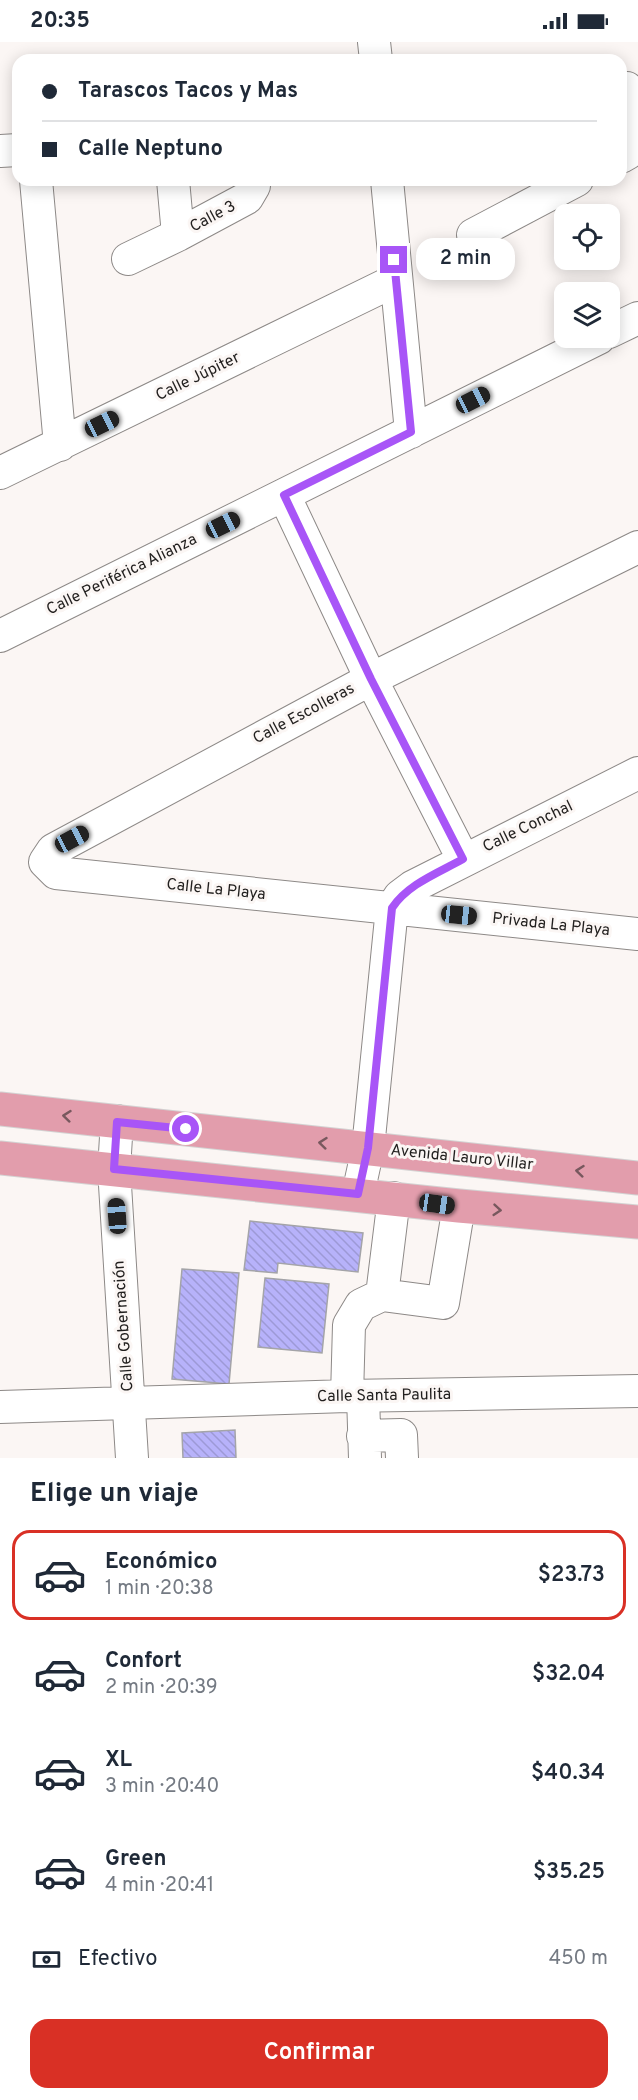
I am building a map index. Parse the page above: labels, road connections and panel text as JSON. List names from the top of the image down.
{
  "streets": {
    "main road": ["Avenida Lauro Villar"],
    "street": [
      "Calle 3",
      "Calle Júpiter",
      "Calle Periférica Alianza",
      "Calle Escolleras",
      "Calle Conchal",
      "Calle La Playa",
      "Privada La Playa",
      "Calle Gobernación",
      "Calle Santa Paulita"
    ]
  },
  "crossings": [
    ["Calle Escolleras", "Calle La Playa"],
    ["Calle Conchal", "Calle La Playa"],
    ["Calle Conchal", "Privada La Playa"],
    ["Calle La Playa", "Privada La Playa"],
    ["Avenida Lauro Villar", "Calle Gobernación"],
    ["Calle Gobernación", "Calle Santa Paulita"]
  ],
  "page": {
    "status": "20:35",
    "banner": ["Tarascos Tacos y Mas", "Calle Neptuno"],
    "bubble": "2 min",
    "heading": "Elige un viaje",
    "list": [
      {
        "name": "Económico",
        "note": "1 min · 20:38",
        "value": "$23.73"
      },
      {
        "name": "Confort",
        "note": "2 min · 20:39",
        "value": "$32.04"
      },
      {
        "name": "XL",
        "note": "3 min · 20:40",
        "value": "$40.34"
      },
      {
        "name": "Green",
        "note": "4 min · 20:41",
        "value": "$35.25"
      }
    ],
    "pay": ["Efectivo", "450 m"],
    "buttons": "Confirmar"
  }
}
